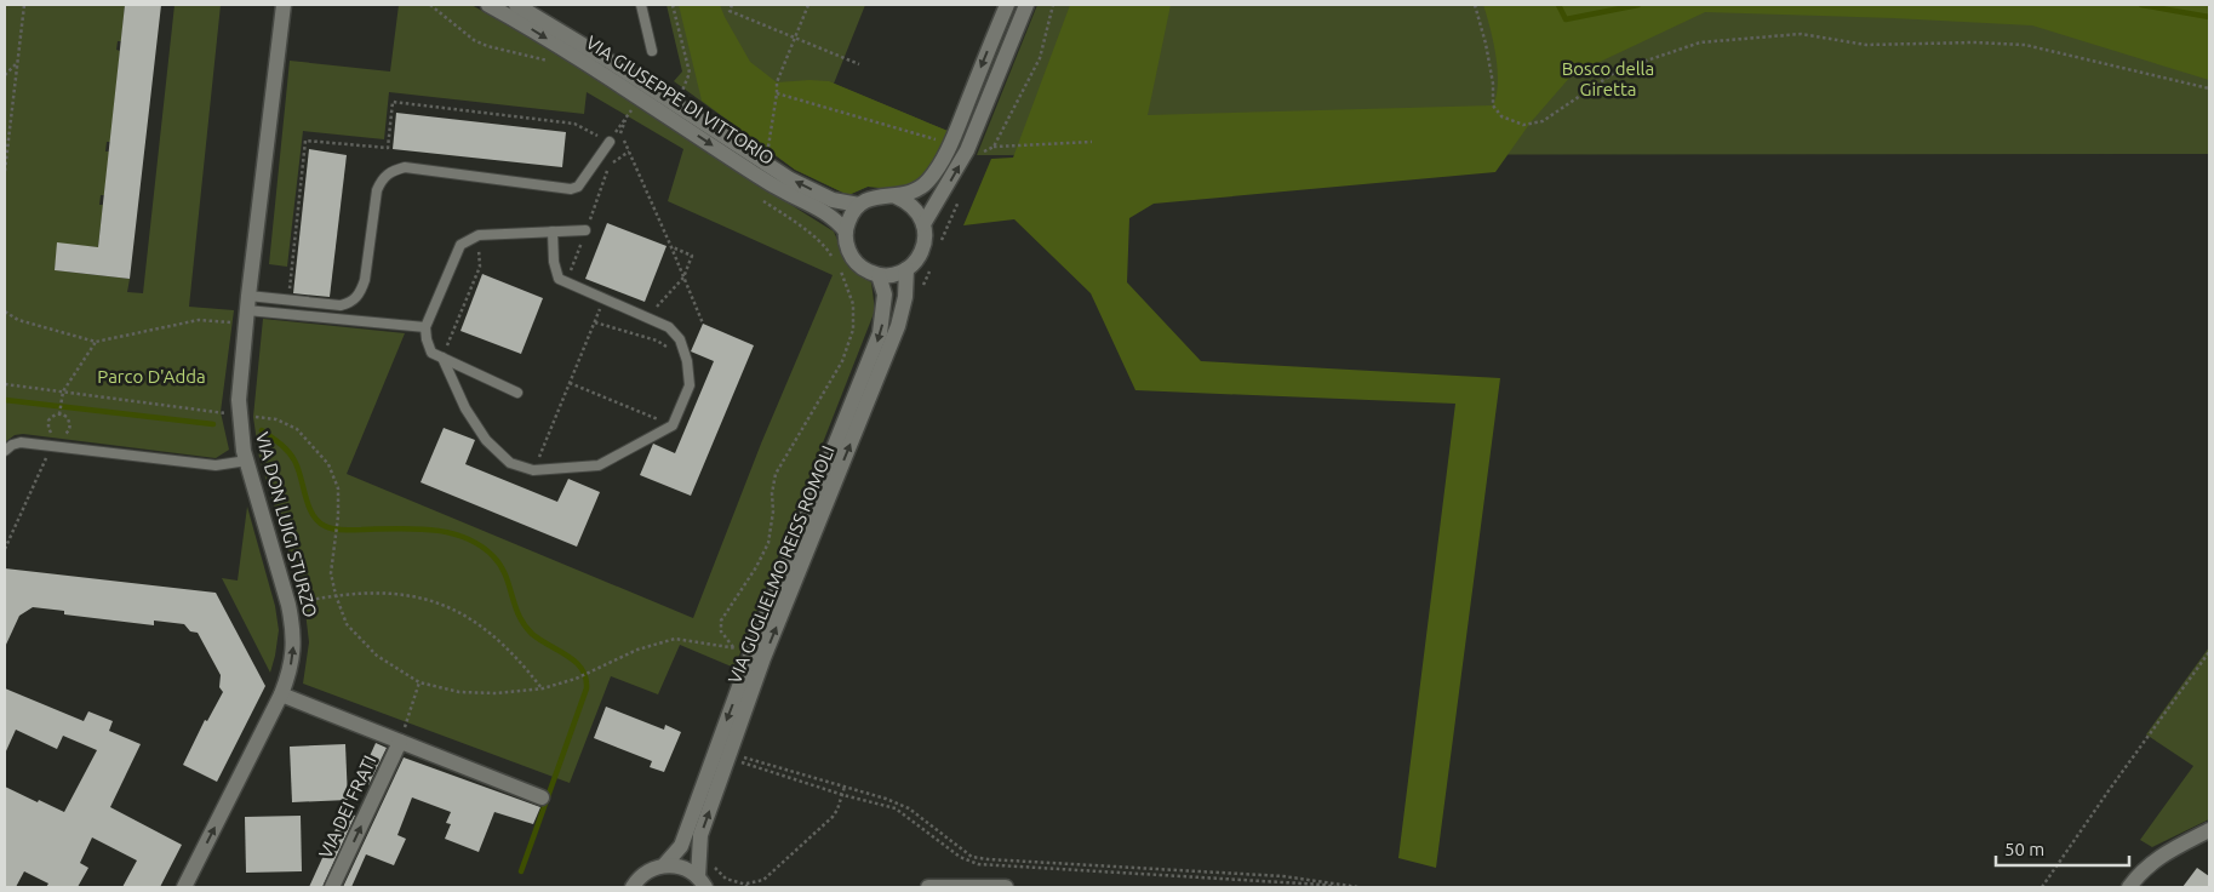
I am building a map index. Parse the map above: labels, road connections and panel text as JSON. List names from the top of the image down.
{
  "streets": {
    "street": [
      "VIA GIUSEPPE DI VITTORIO",
      "VIA DON LUIGI STURZO",
      "VIA GUGLIELMO REISS ROMOLI",
      "VIA DEI FRATI"
    ]
  },
  "crossings": [
    ["VIA GIUSEPPE DI VITTORIO", "VIA GUGLIELMO REISS ROMOLI"]
  ],
  "one_way": ["VIA DEI FRATI"],
  "parks": ["Bosco della Giretta", "Parco D'Adda"],
  "scale_bar": "50 m"
}
